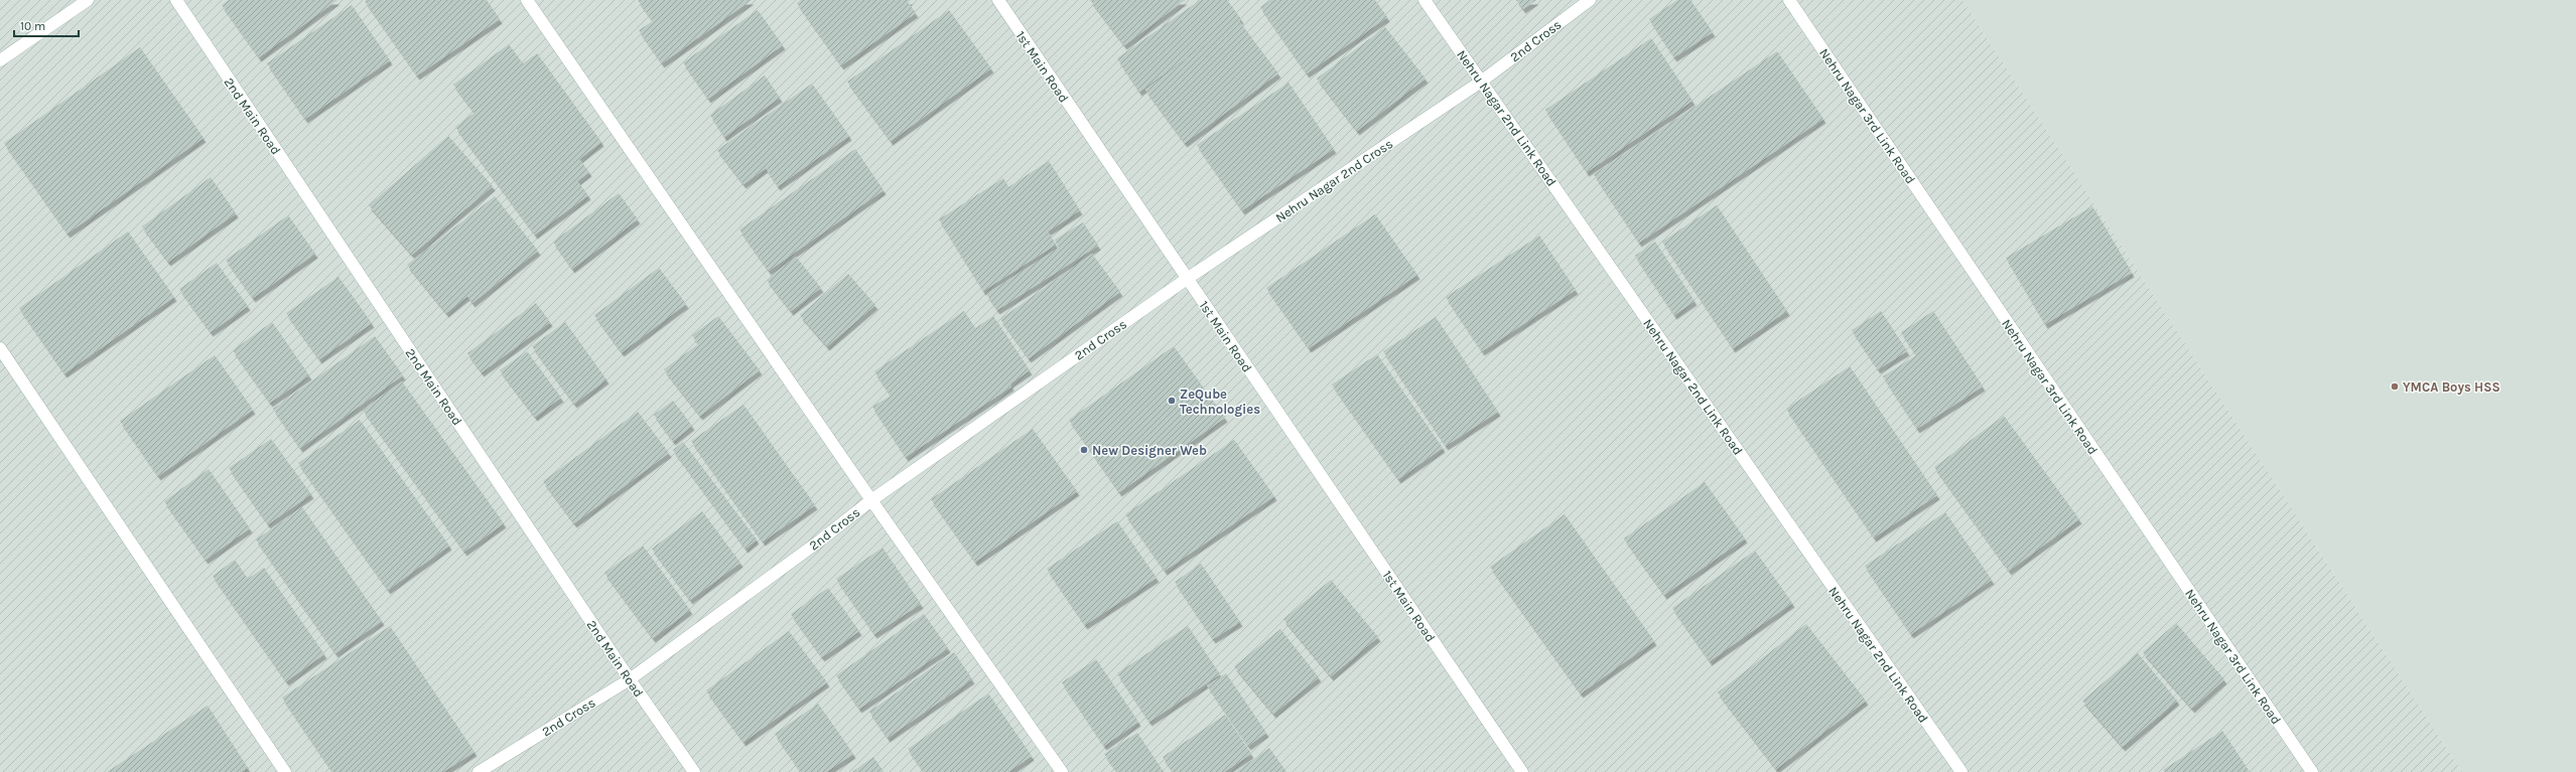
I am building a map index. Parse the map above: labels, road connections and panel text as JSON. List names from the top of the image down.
{
  "streets": {
    "street": [
      "2nd Cross",
      "1st Main Road",
      "2nd Main Road",
      "Nehru Nagar 3rd Link Road",
      "Nehru Nagar 2nd Link Road",
      "Nehru Nagar 2nd Cross"
    ]
  },
  "crossings": [
    ["2nd Cross", "1st Main Road"],
    ["2nd Cross", "2nd Main Road"],
    ["2nd Cross", "Nehru Nagar 2nd Link Road"],
    ["2nd Cross", "Nehru Nagar 2nd Cross"],
    ["1st Main Road", "Nehru Nagar 2nd Cross"],
    ["Nehru Nagar 2nd Link Road", "Nehru Nagar 2nd Cross"]
  ],
  "places": ["YMCA Boys HSS", "ZeQube Technologies", "New Designer Web"],
  "scale_bar": "10 m"
}
